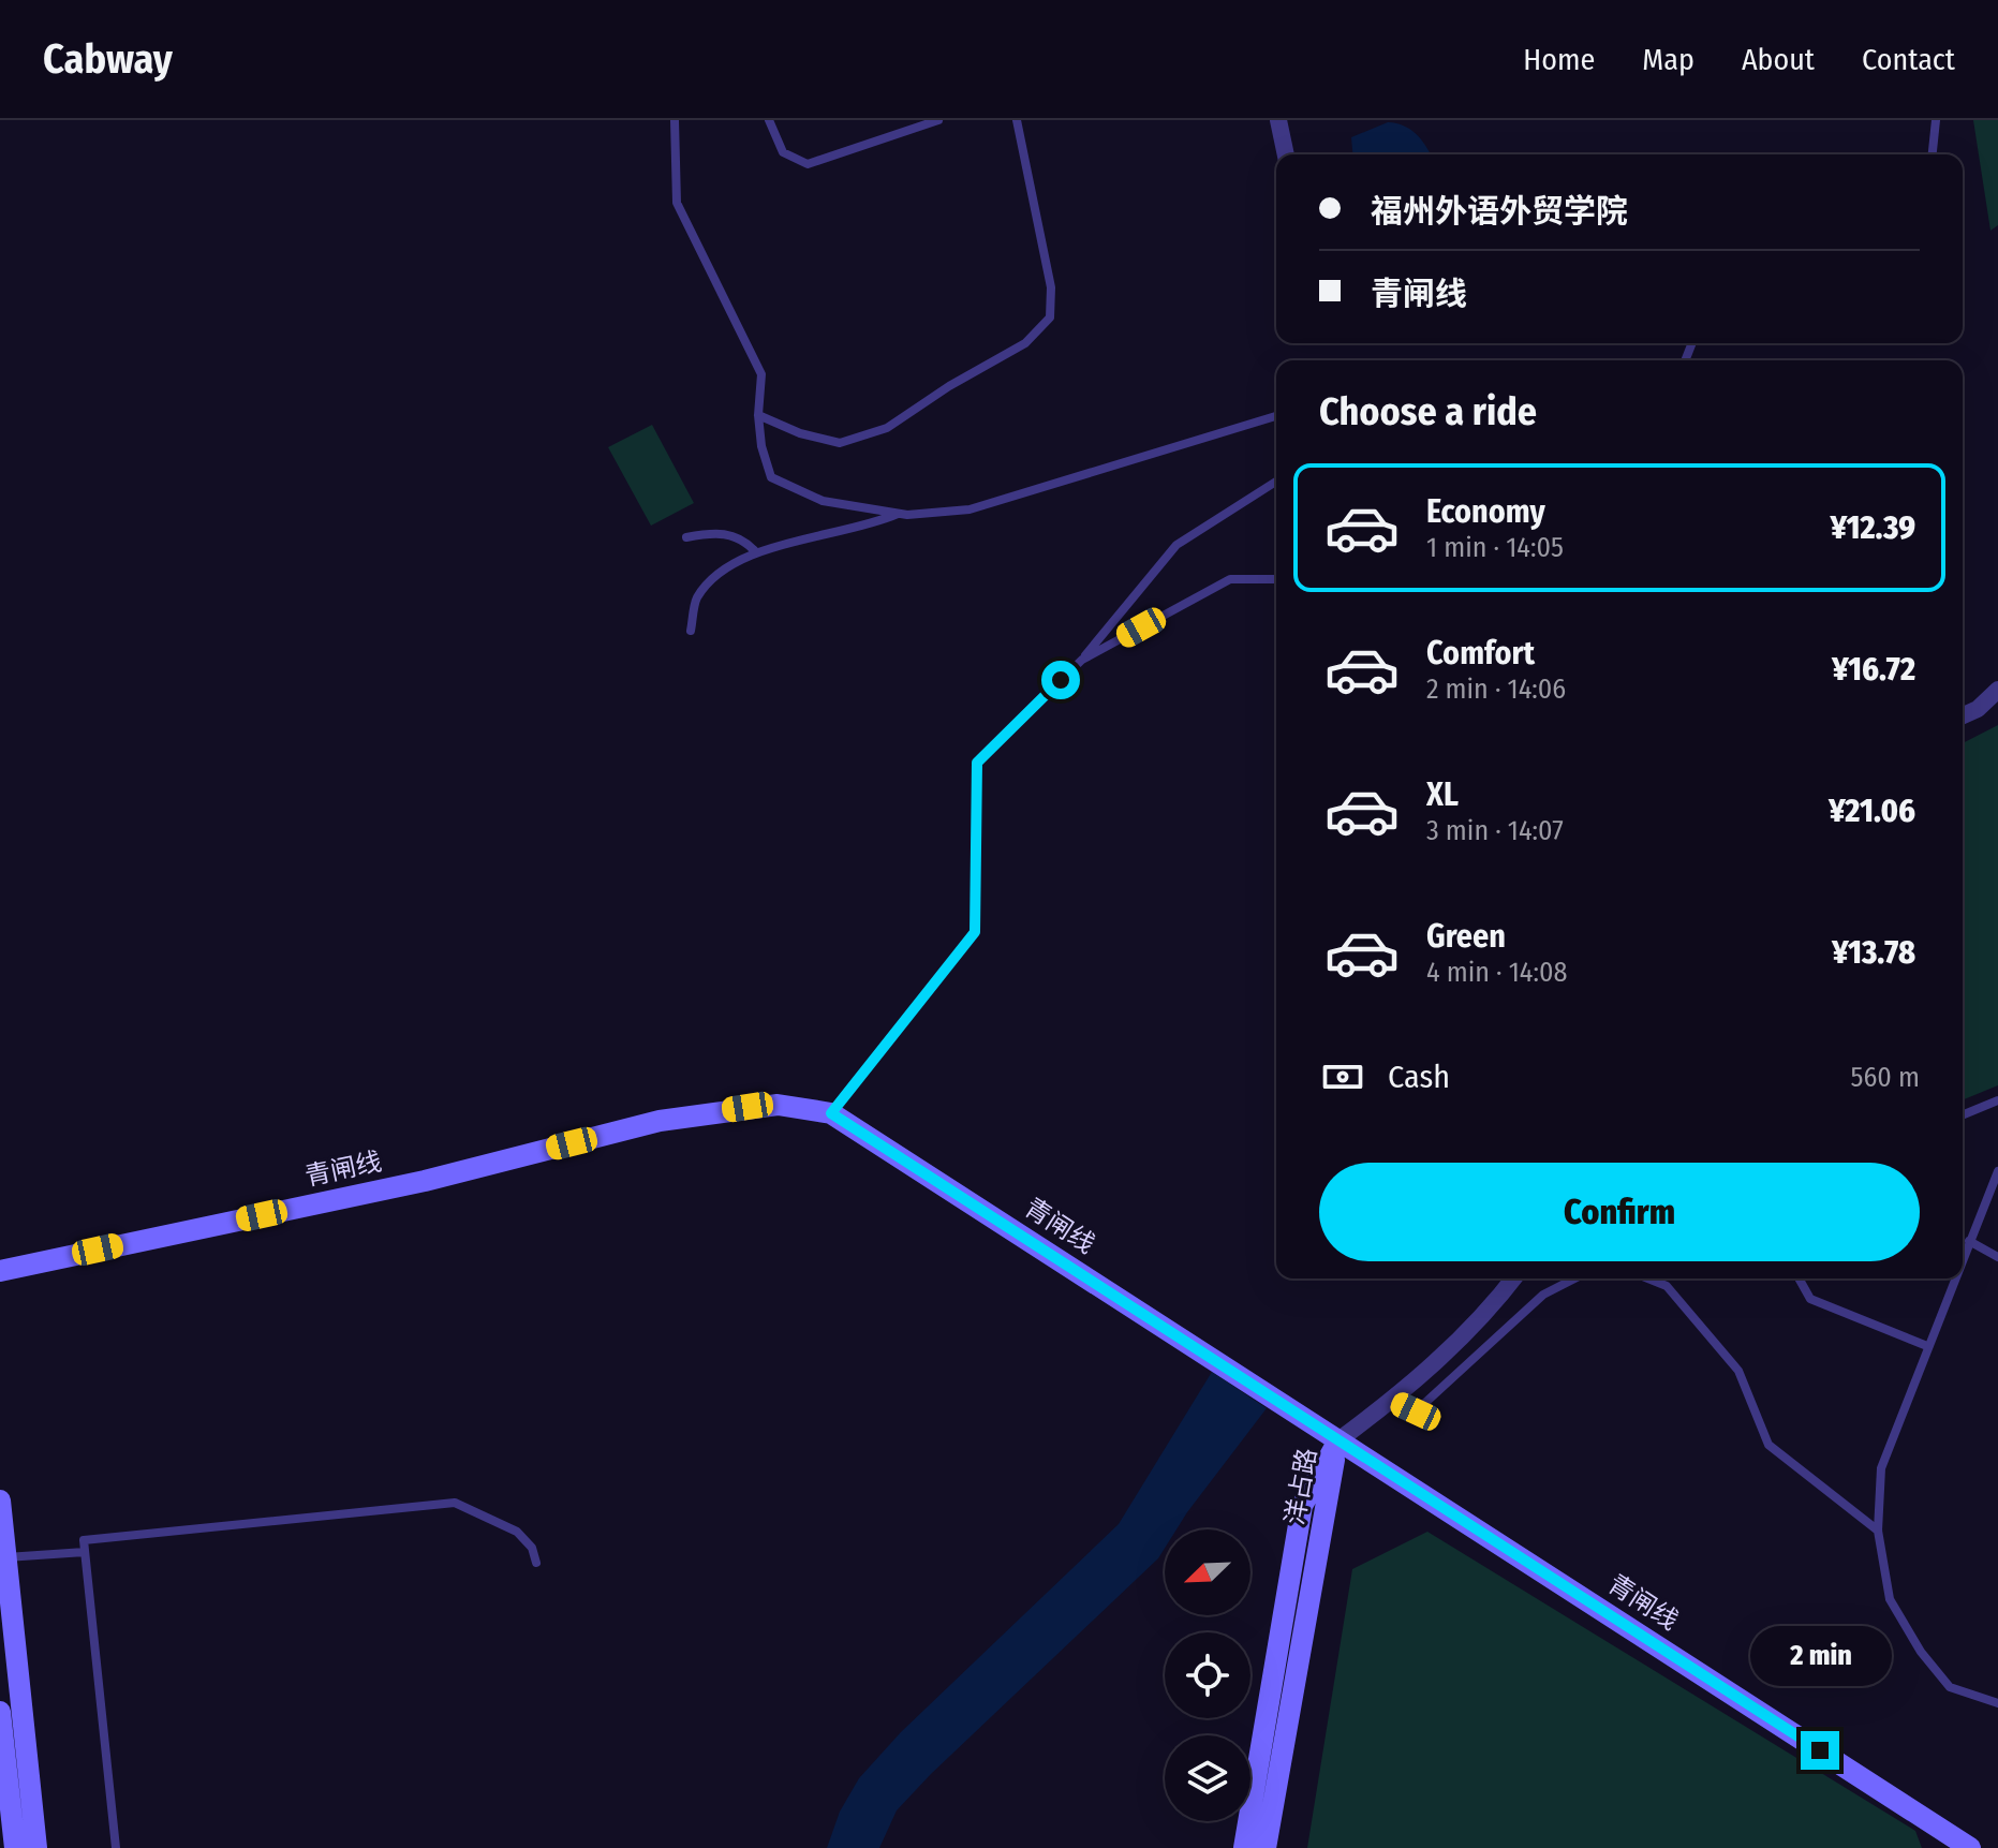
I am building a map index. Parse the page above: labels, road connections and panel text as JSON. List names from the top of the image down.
{
  "streets": {
    "main road": ["青闸线", "洋占路"]
  },
  "crossings": [
    ["青闸线", "洋占路"]
  ],
  "north": "bottom left",
  "page": {
    "header": "Cabway",
    "nav": [
      "Home",
      "Map",
      "About",
      "Contact"
    ],
    "banner": ["福州外语外贸学院", "青闸线"],
    "heading": "Choose a ride",
    "list": [
      {
        "name": "Economy",
        "note": "1 min · 14:05",
        "value": "¥12.39"
      },
      {
        "name": "Comfort",
        "note": "2 min · 14:06",
        "value": "¥16.72"
      },
      {
        "name": "XL",
        "note": "3 min · 14:07",
        "value": "¥21.06"
      },
      {
        "name": "Green",
        "note": "4 min · 14:08",
        "value": "¥13.78"
      }
    ],
    "pay": ["Cash", "560 m"],
    "buttons": "Confirm",
    "bubble": "2 min"
  }
}
